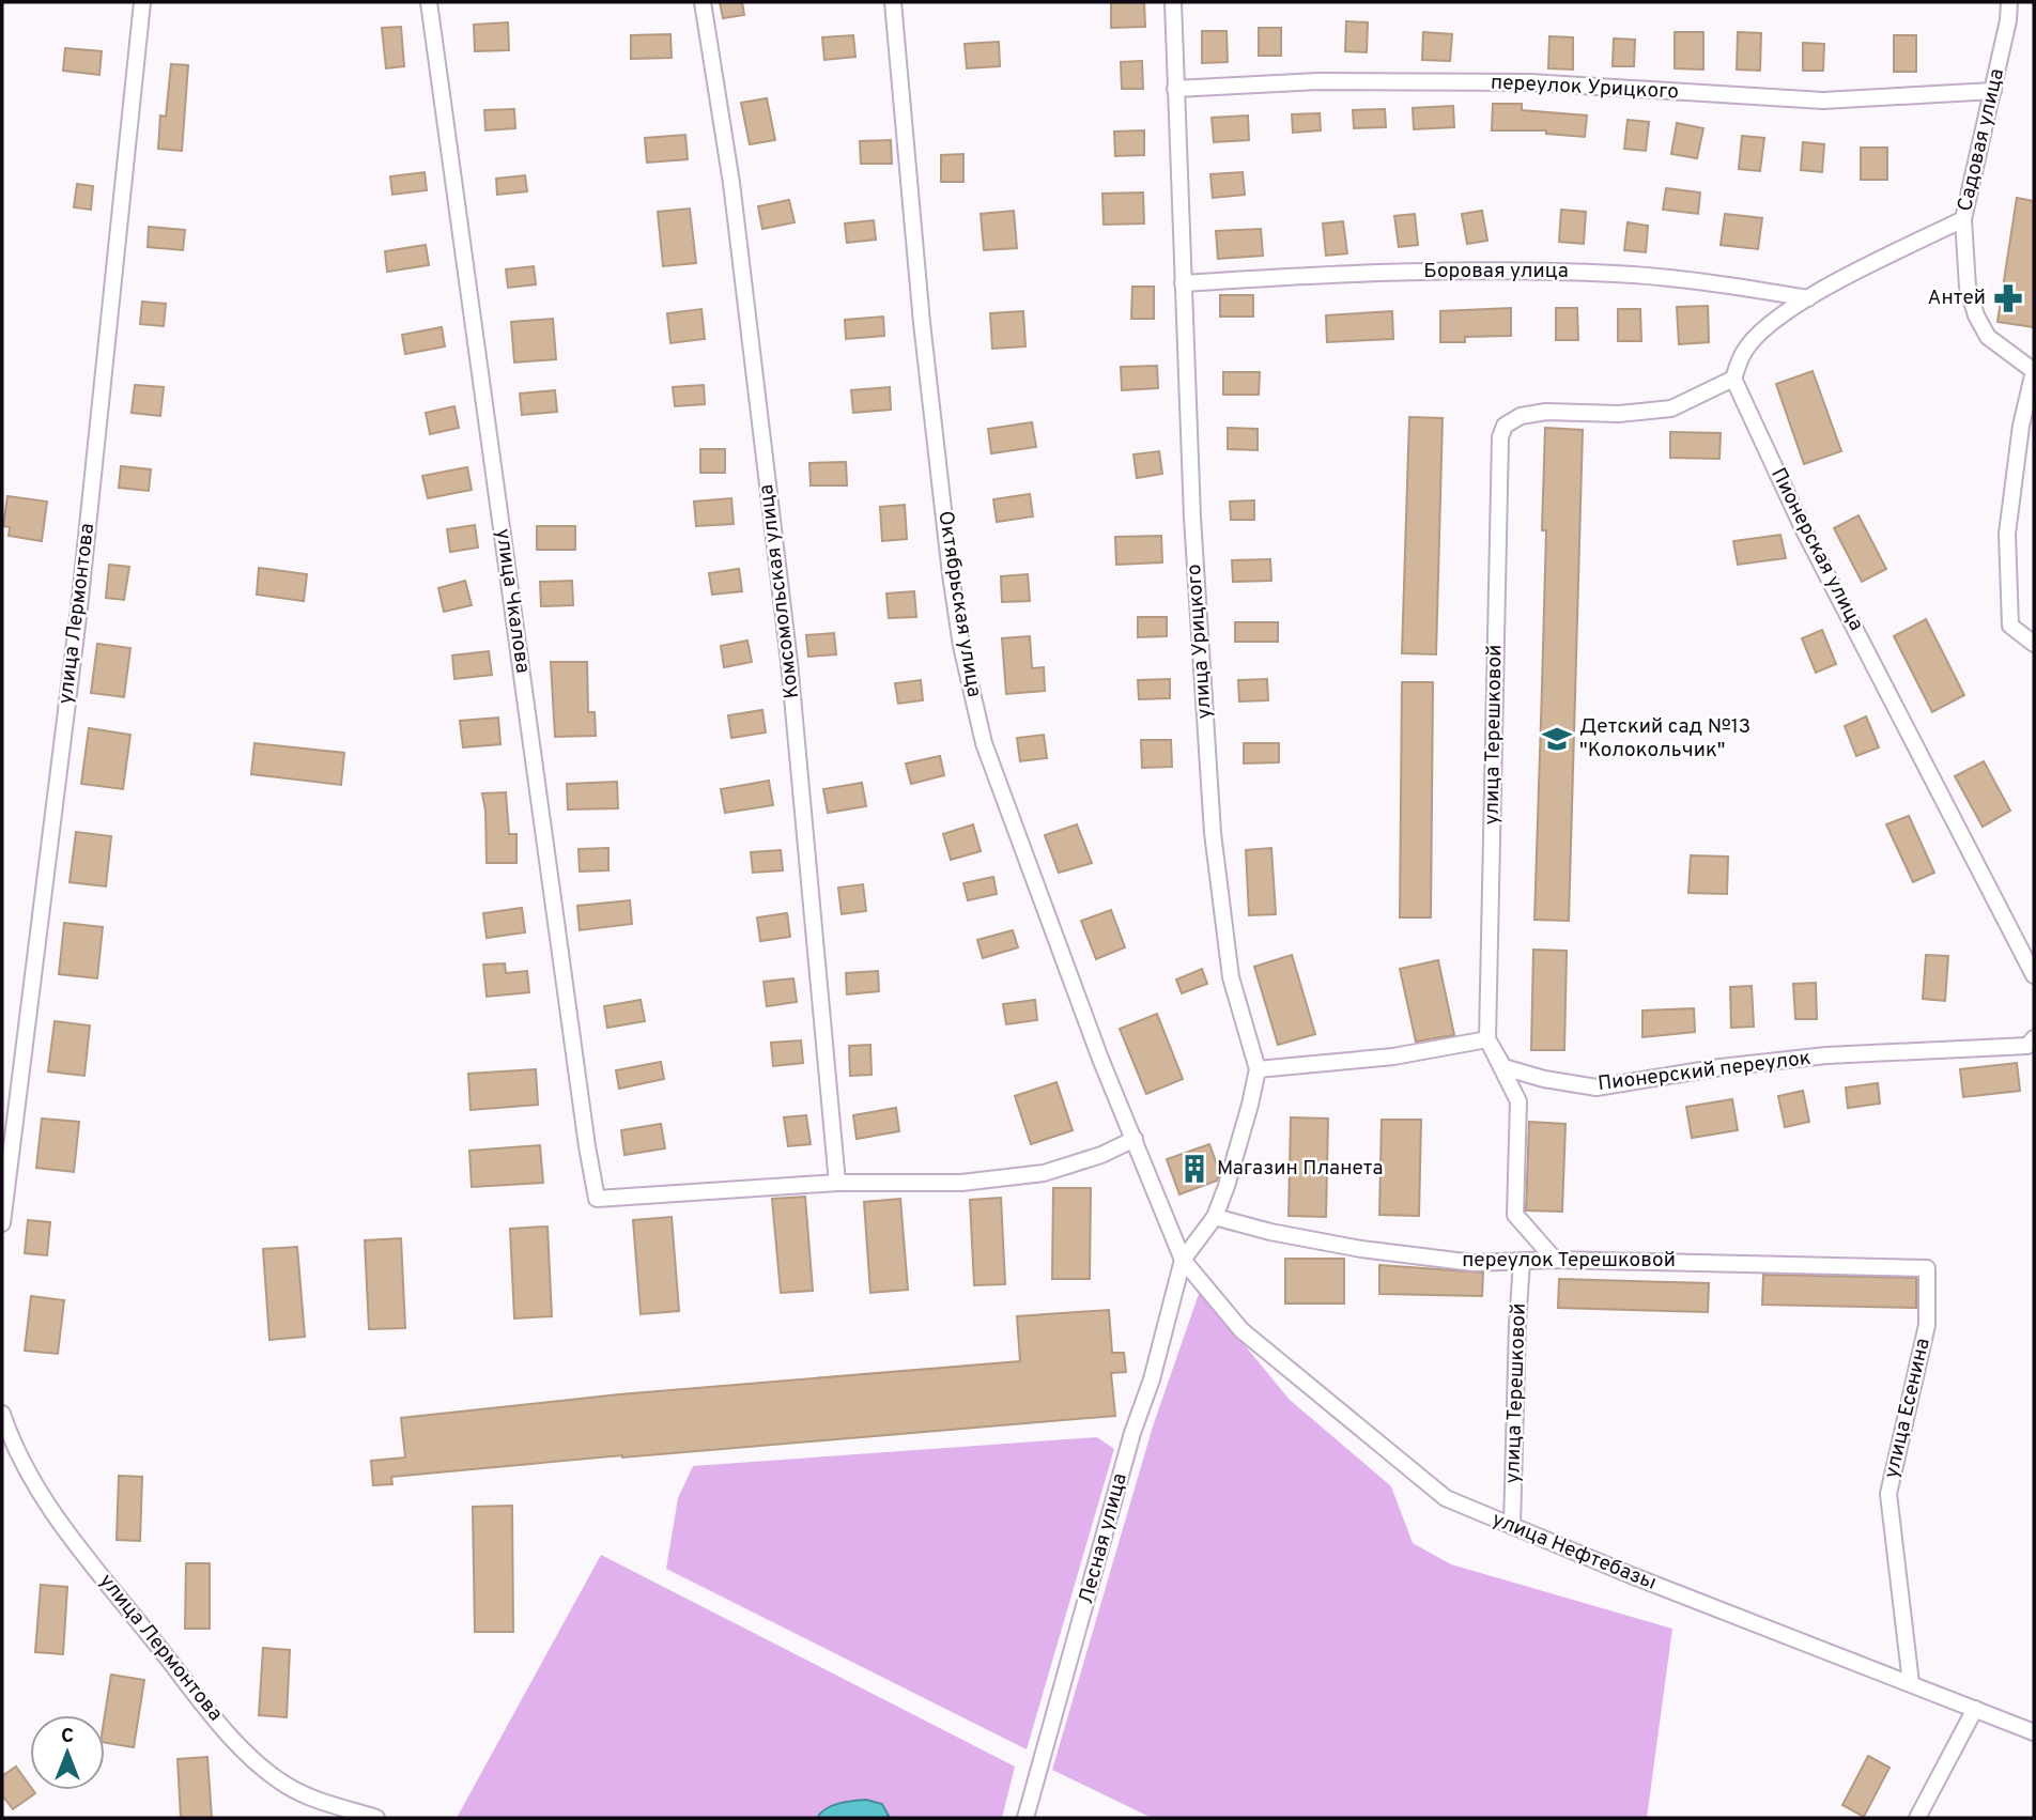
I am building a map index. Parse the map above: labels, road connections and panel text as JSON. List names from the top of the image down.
{
  "streets": {
    "street": [
      "переулок Урицкого",
      "Садовая улица",
      "Боровая улица",
      "Пионерская улица",
      "Комсомольская улица",
      "улица Чкалова",
      "Октябрьская улица",
      "улица Лермонтова",
      "улица Урицкого",
      "улица Терешковой",
      "Пионерский переулок",
      "переулок Терешковой",
      "улица Есенина",
      "Лесная улица",
      "улица Нефтебазы"
    ]
  },
  "crossings": [
    ["переулок Урицкого", "Садовая улица"],
    ["переулок Урицкого", "улица Урицкого"],
    ["Боровая улица", "улица Урицкого"],
    ["Пионерская улица", "улица Терешковой"],
    ["Комсомольская улица", "улица Чкалова"],
    ["Октябрьская улица", "улица Урицкого"],
    ["Октябрьская улица", "Лесная улица"],
    ["Октябрьская улица", "улица Нефтебазы"],
    ["улица Урицкого", "переулок Терешковой"],
    ["улица Урицкого", "Лесная улица"],
    ["улица Урицкого", "улица Нефтебазы"],
    ["улица Терешковой", "Пионерский переулок"],
    ["улица Терешковой", "переулок Терешковой"],
    ["улица Терешковой", "улица Нефтебазы"],
    ["переулок Терешковой", "улица Есенина"],
    ["улица Есенина", "улица Нефтебазы"],
    ["Лесная улица", "улица Нефтебазы"]
  ],
  "places": {
    "pharmacy": ["Антей"],
    "school or university": ["Детский сад №13 \"Колокольчик\""],
    "building": ["Магазин Планета"]
  },
  "north": "top"
}
